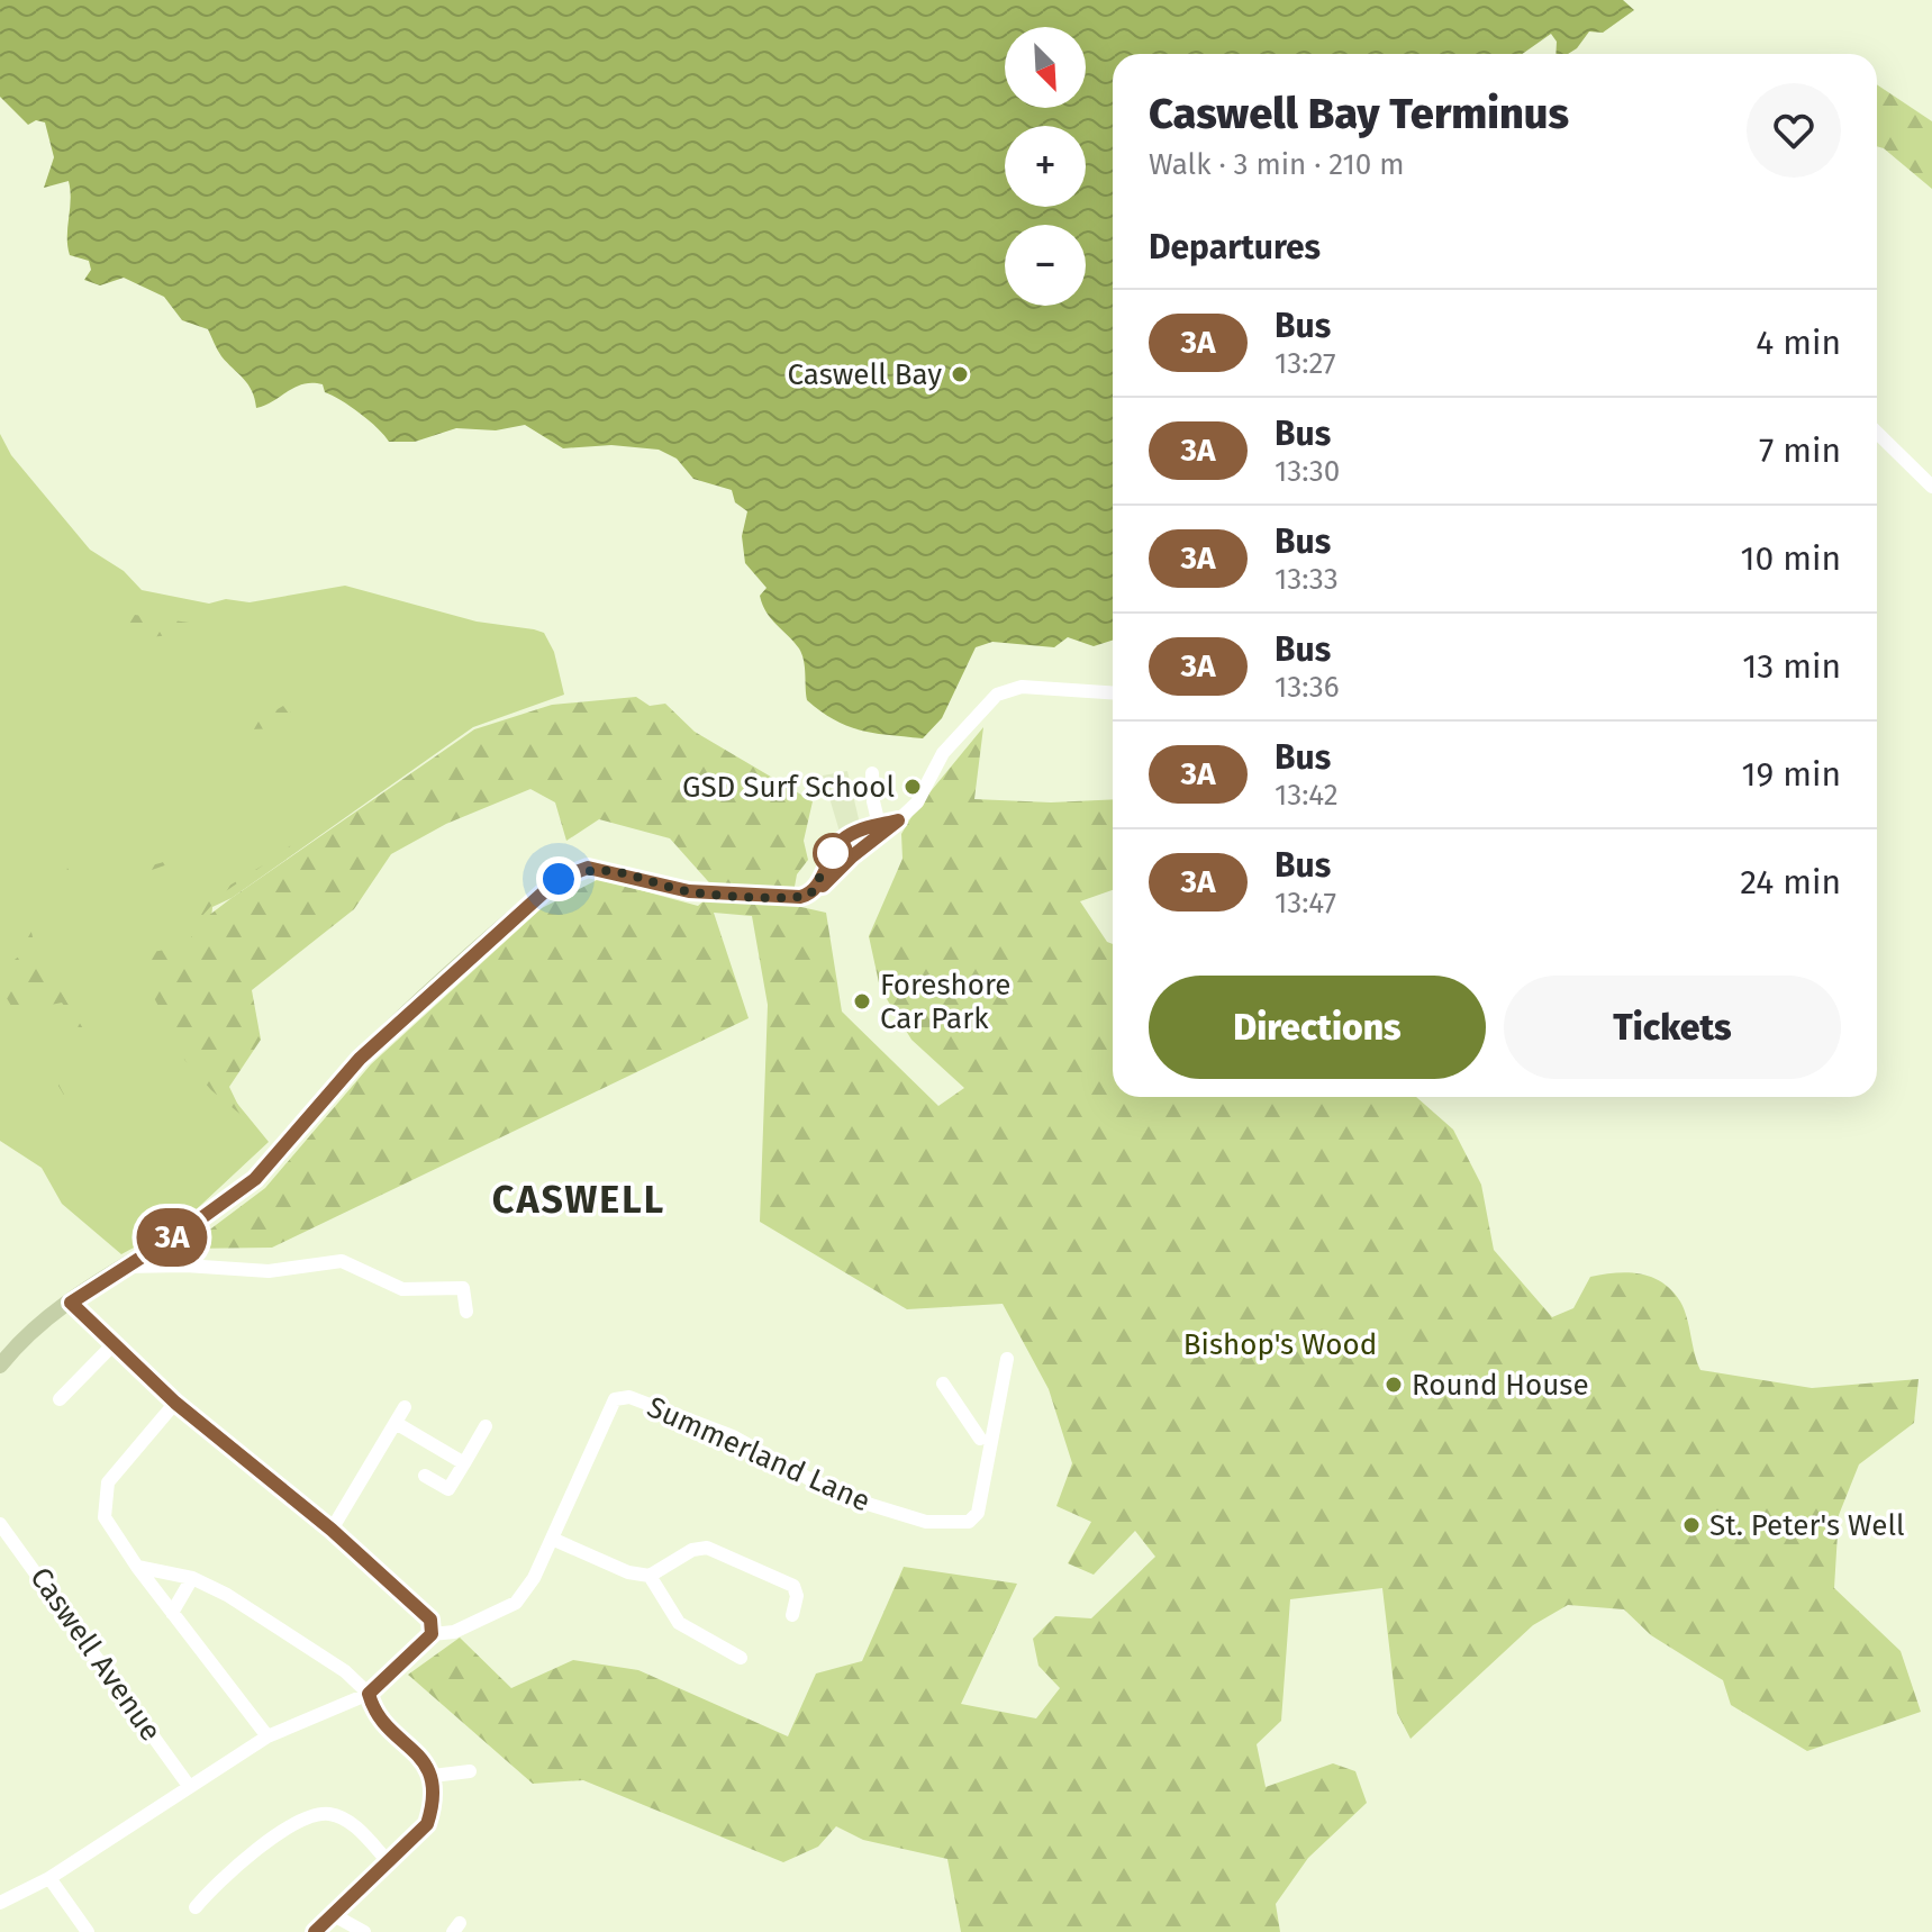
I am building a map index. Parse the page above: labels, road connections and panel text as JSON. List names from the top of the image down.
{
  "streets": {
    "street": ["Summerland Lane", "Caswell Avenue"]
  },
  "crossings": [
    ["Summerland Lane", "Caswell Avenue"]
  ],
  "districts": ["CASWELL"],
  "parks": ["Bishop's Wood"],
  "places": [
    "Caswell Bay",
    "GSD Surf School",
    "Foreshore Car Park",
    "Round House",
    "St. Peter's Well"
  ],
  "lines": ["bus line 3A"],
  "north": "bottom right",
  "page": {
    "on_map": "3A",
    "map_buttons": ["+", "−"],
    "heading": [
      ["Caswell Bay Terminus", "Walk · 3 min · 210 m"],
      "Departures"
    ],
    "list": [
      {
        "mark": "3A",
        "name": "Bus",
        "note": "13:27",
        "value": "4 min"
      },
      {
        "mark": "3A",
        "name": "Bus",
        "note": "13:30",
        "value": "7 min"
      },
      {
        "mark": "3A",
        "name": "Bus",
        "note": "13:33",
        "value": "10 min"
      },
      {
        "mark": "3A",
        "name": "Bus",
        "note": "13:36",
        "value": "13 min"
      },
      {
        "mark": "3A",
        "name": "Bus",
        "note": "13:42",
        "value": "19 min"
      },
      {
        "mark": "3A",
        "name": "Bus",
        "note": "13:47",
        "value": "24 min"
      }
    ],
    "buttons": ["Directions", "Tickets"]
  }
}
